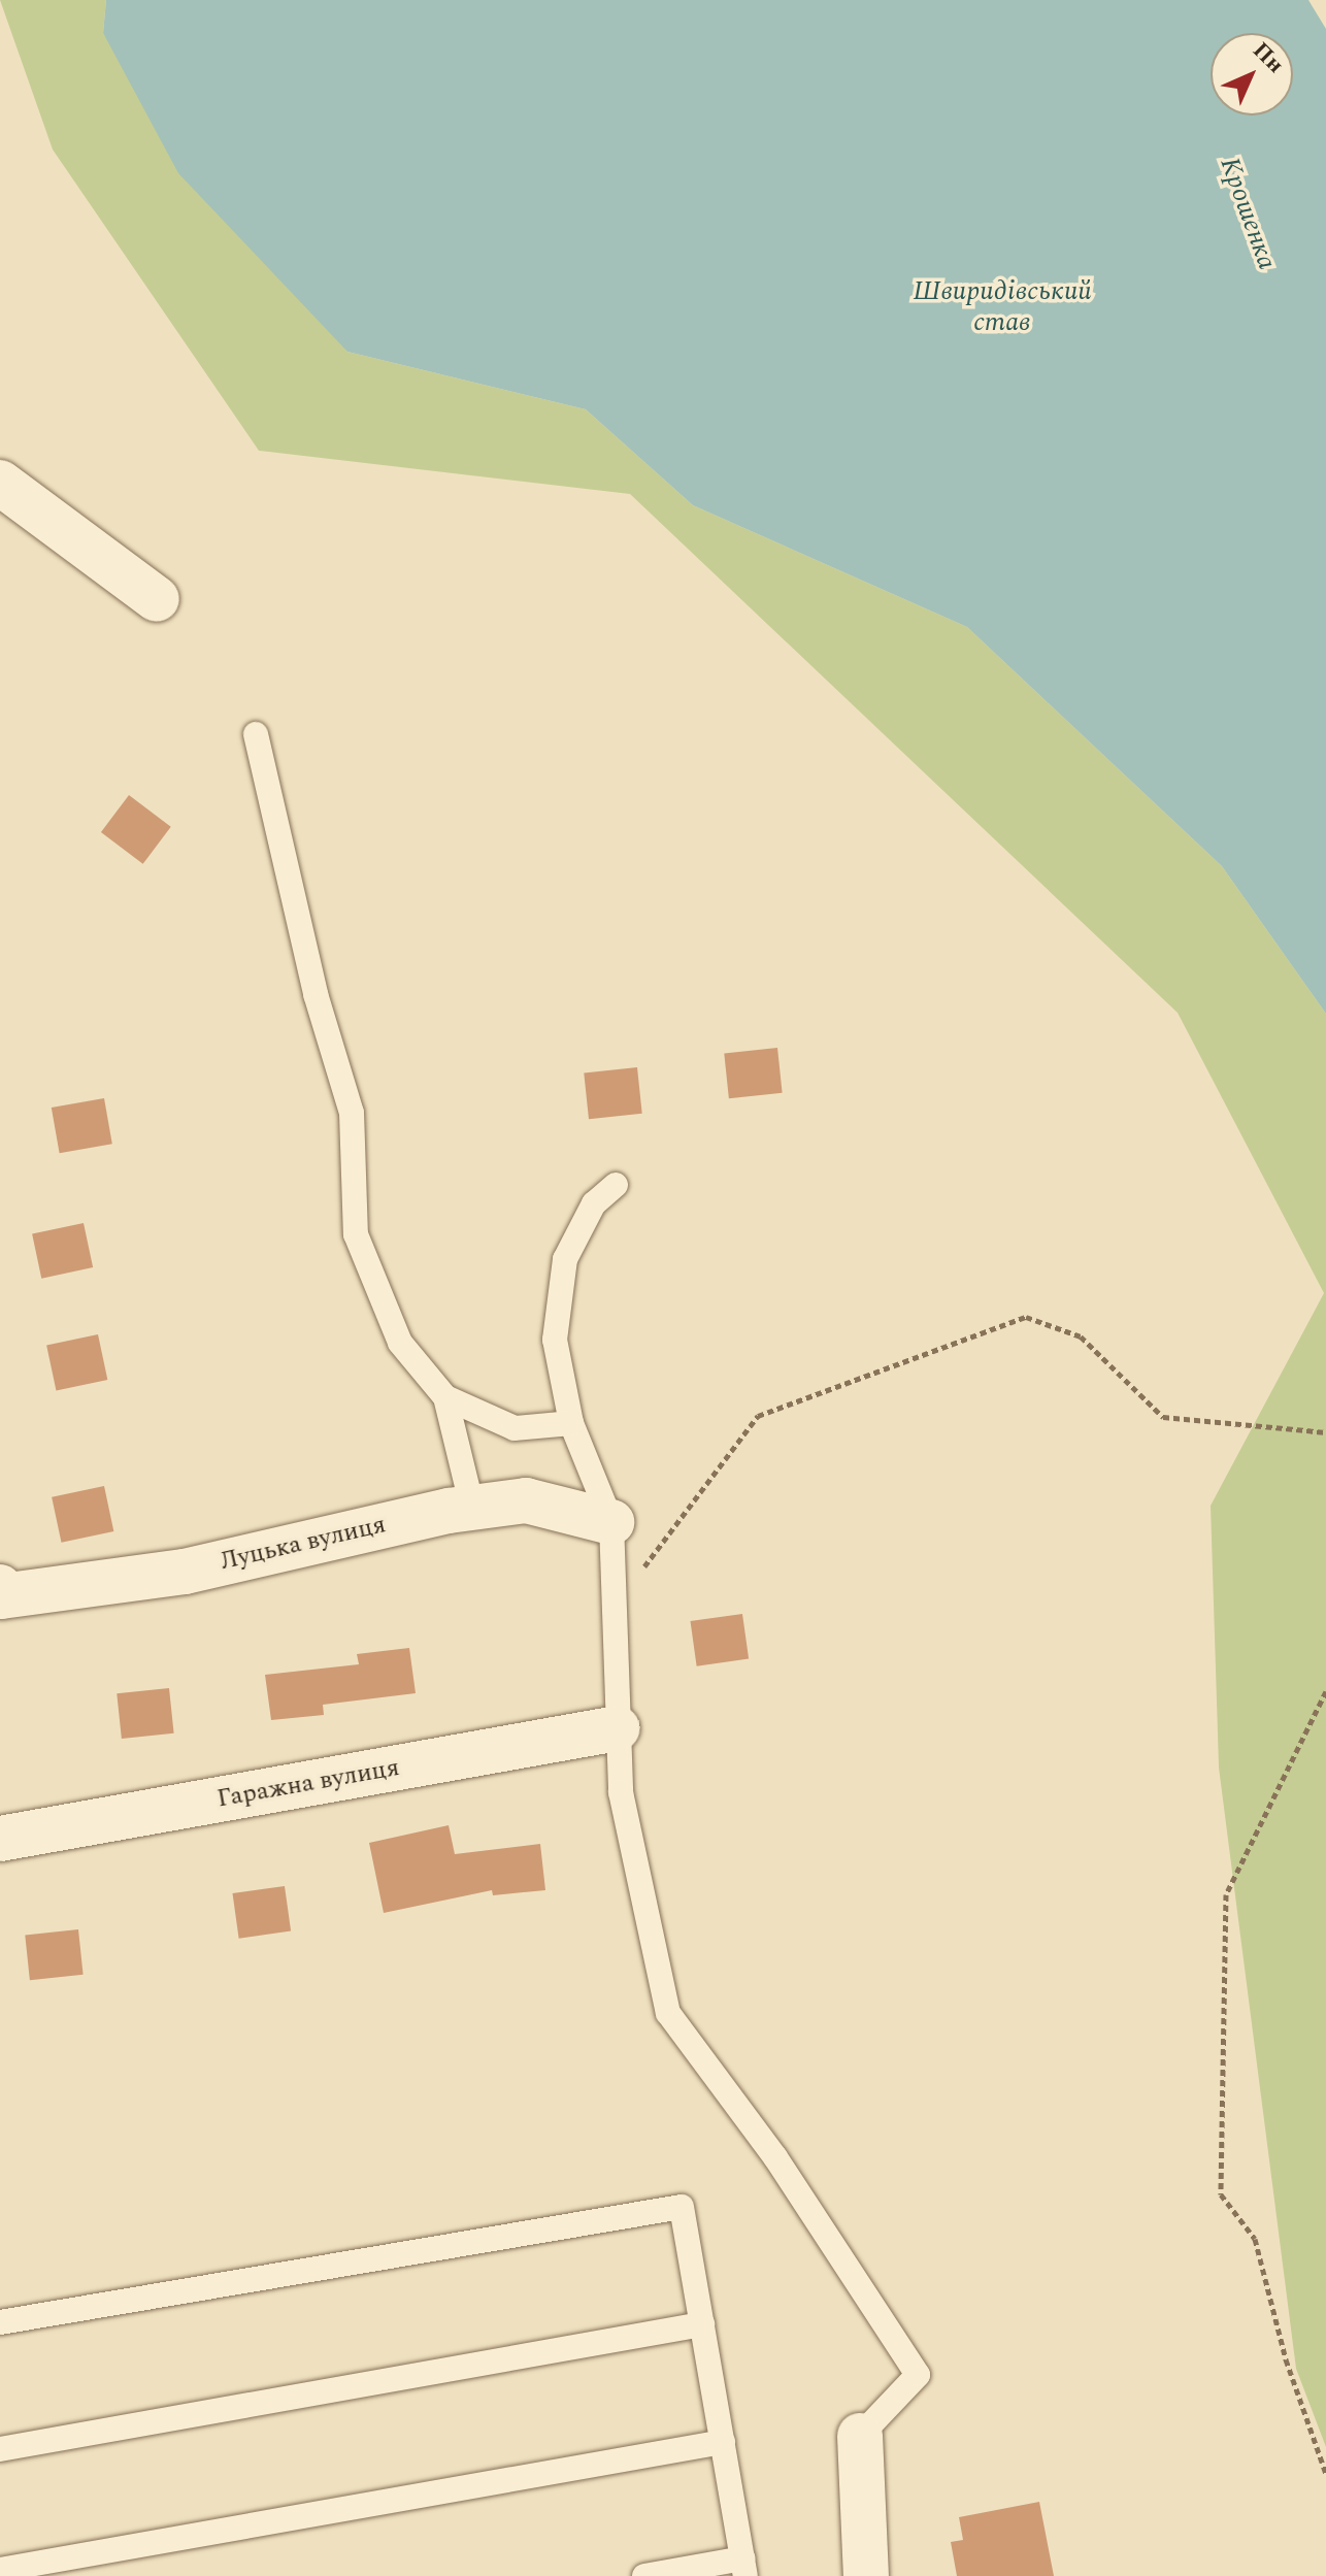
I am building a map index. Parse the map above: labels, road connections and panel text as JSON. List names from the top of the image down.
{
  "streets": {
    "street": ["Луцька вулиця", "Гаражна вулиця"]
  },
  "water": ["Крошенка", "Швиридівський став"],
  "north": "top right"
}
